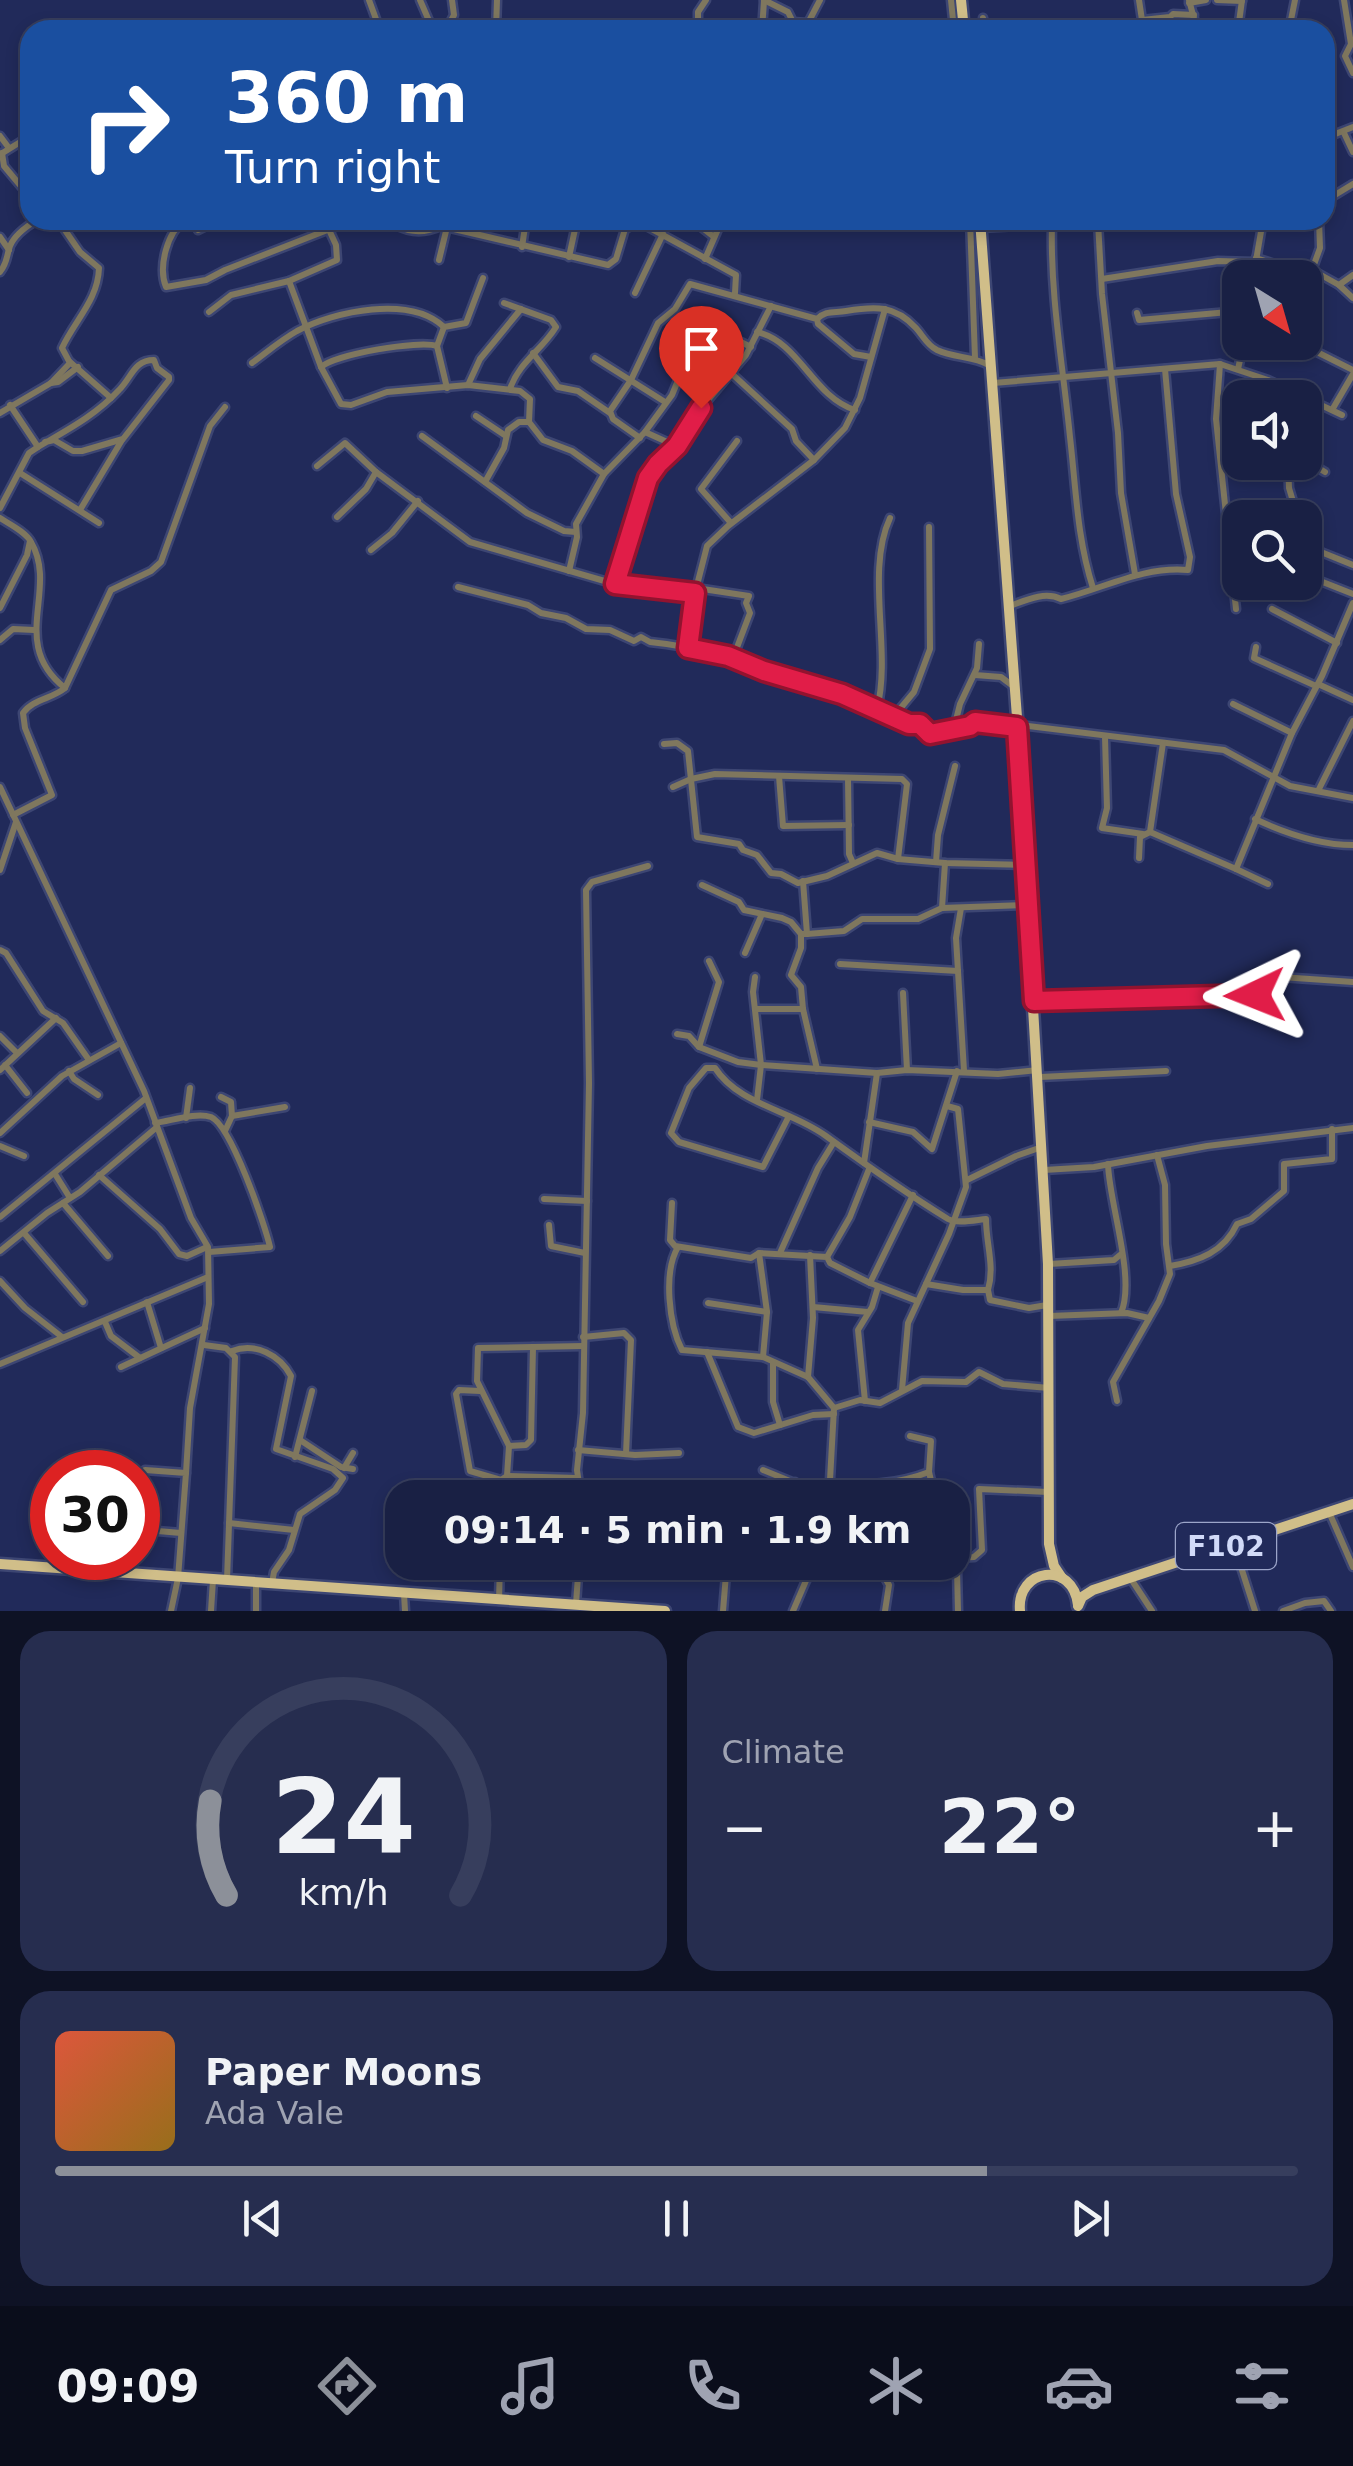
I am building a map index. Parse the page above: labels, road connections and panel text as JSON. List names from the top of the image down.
{
  "streets": {
    "main road": ["F102"]
  },
  "north": "bottom right",
  "page": {
    "turn": ["360 m", "Turn right"],
    "limit": "30",
    "trip": "09:14 · 5 min · 1.9 km",
    "tile": "Climate",
    "heat": ["−", "22°", "+"],
    "song": ["Paper Moons", "Ada Vale"],
    "tabs": "09:09",
    "gauge": ["24", "km/h"]
  }
}
